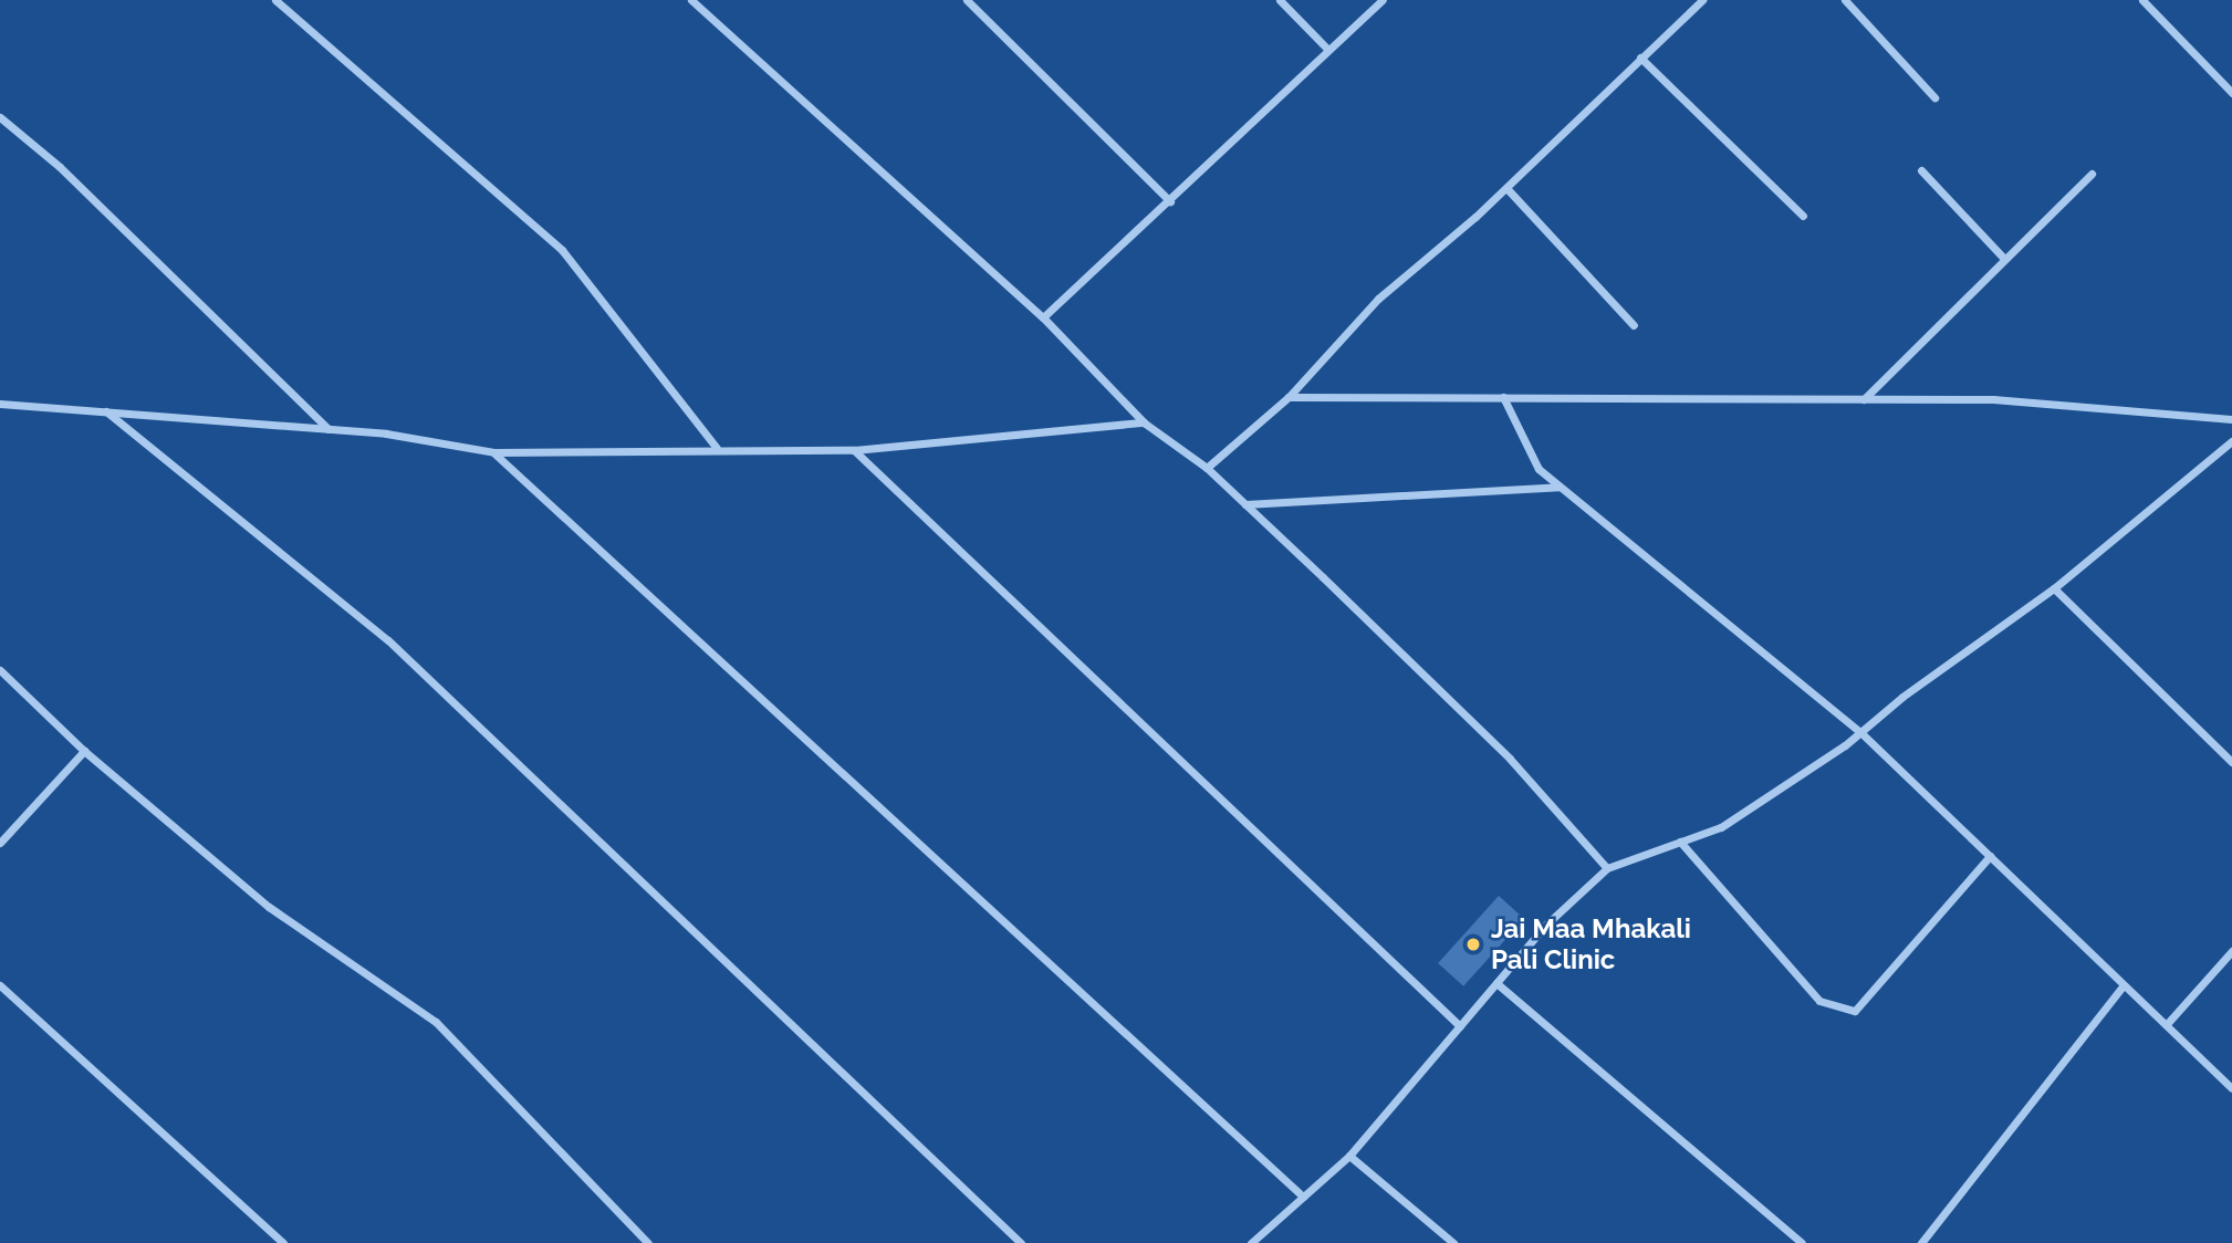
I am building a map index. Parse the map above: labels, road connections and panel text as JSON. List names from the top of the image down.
{
  "places": ["Jai Maa Mhakali Pali Clinic"]
}
